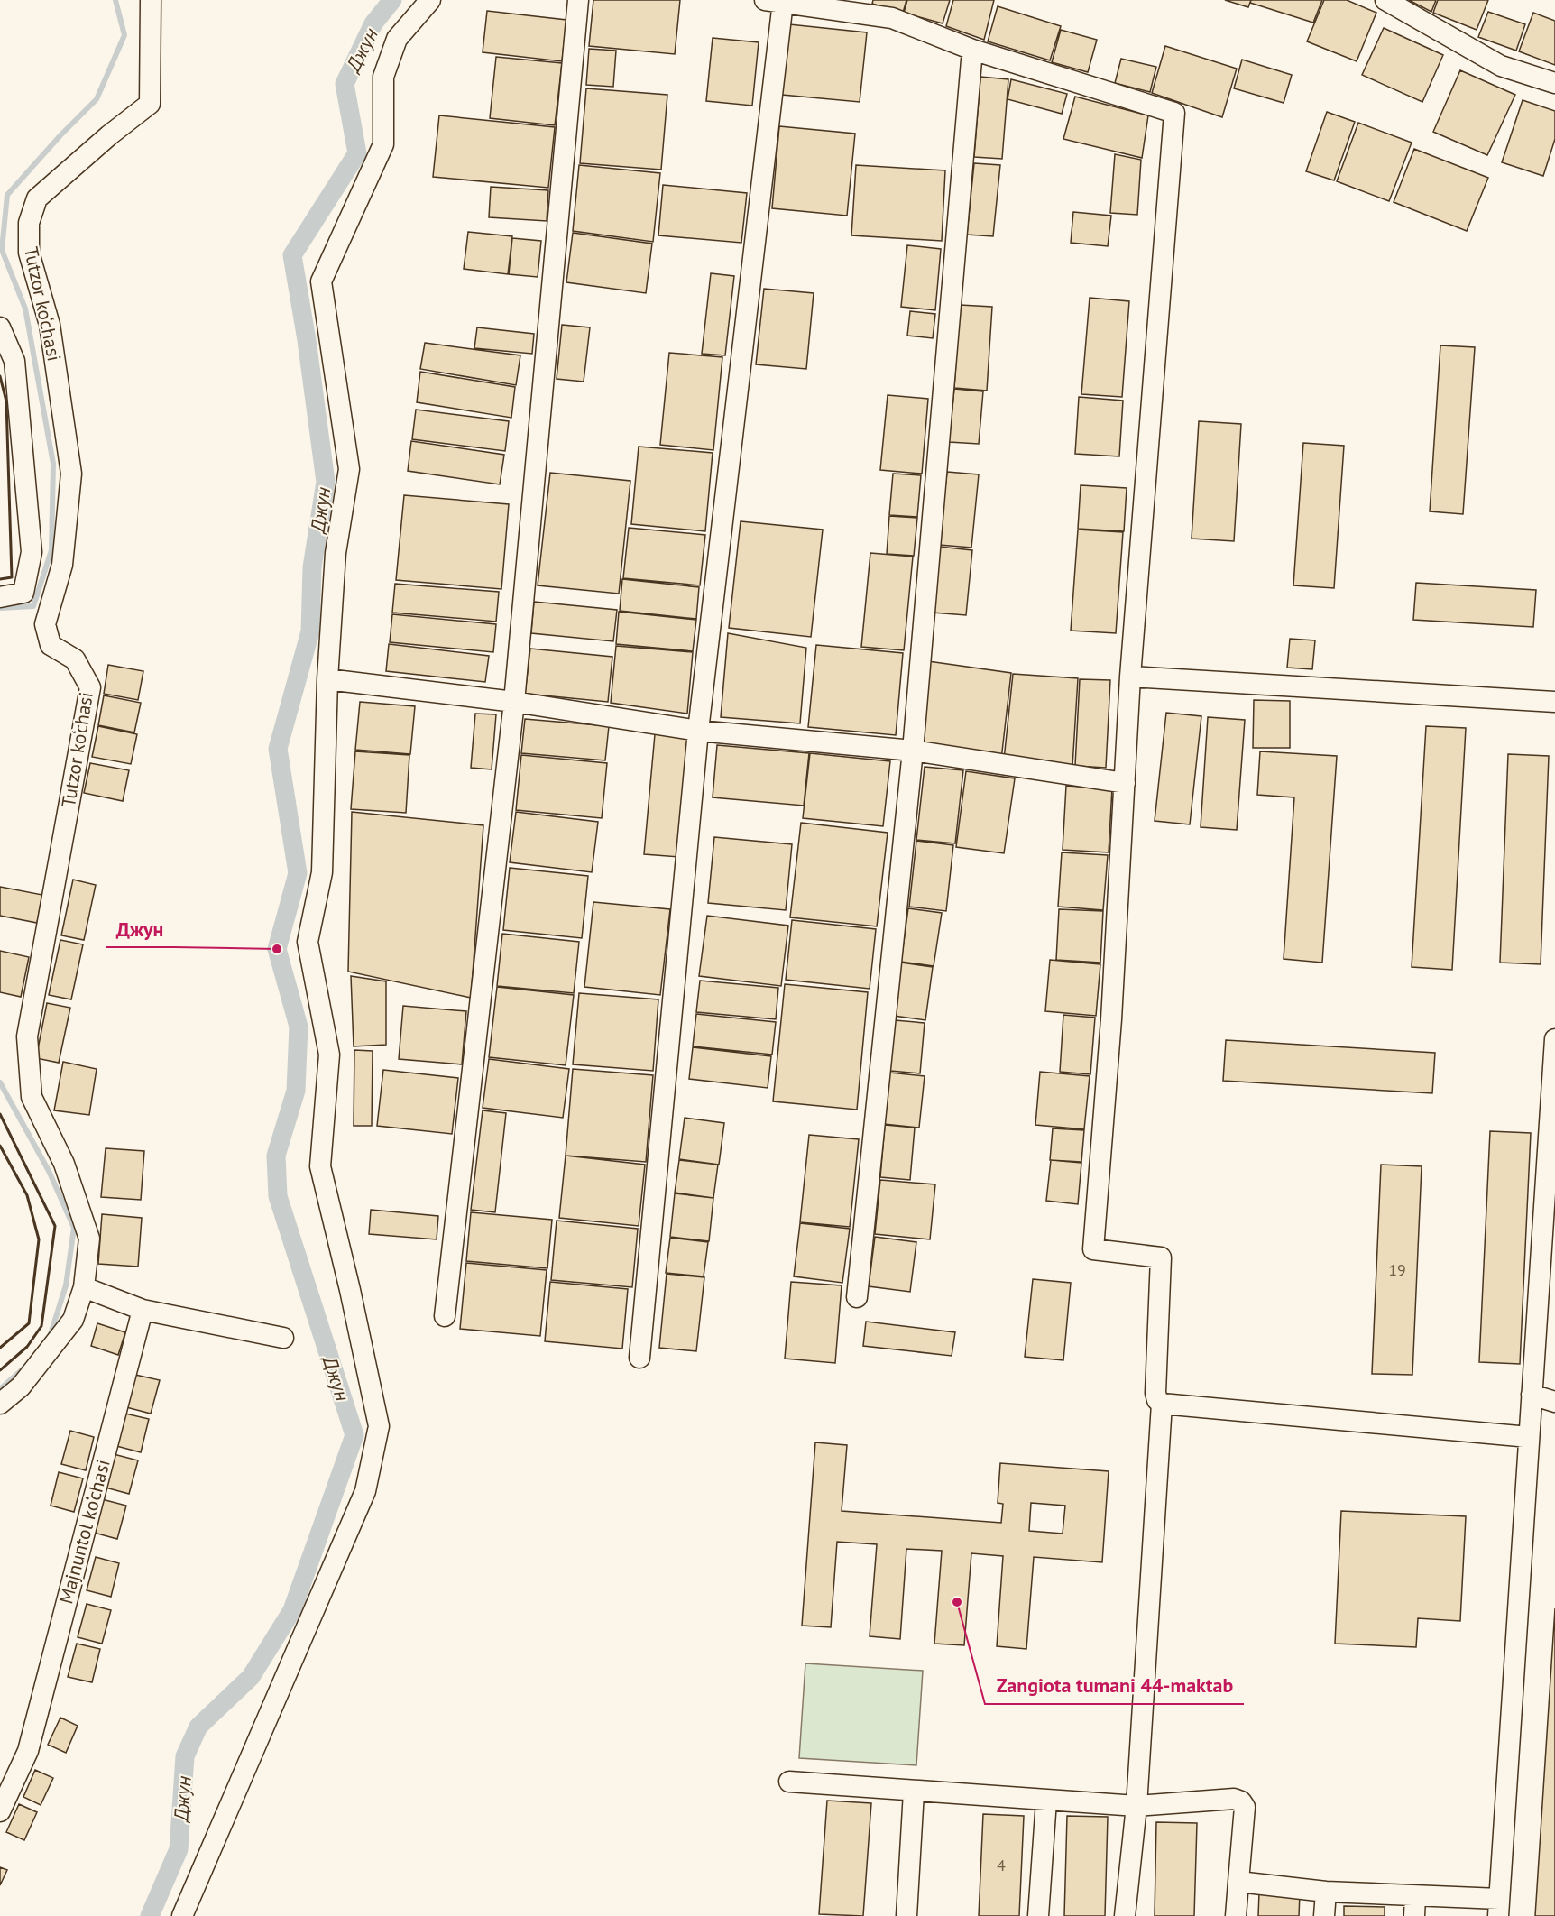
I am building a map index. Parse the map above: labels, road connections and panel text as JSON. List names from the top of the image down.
{
  "streets": {
    "street": ["Tutzor ko‘chasi", "Majnuntol ko‘chasi"]
  },
  "water": ["Джун"],
  "places": ["Джун", "Zangiota tumani 44-maktab"],
  "house_numbers": ["19", "4"]
}
